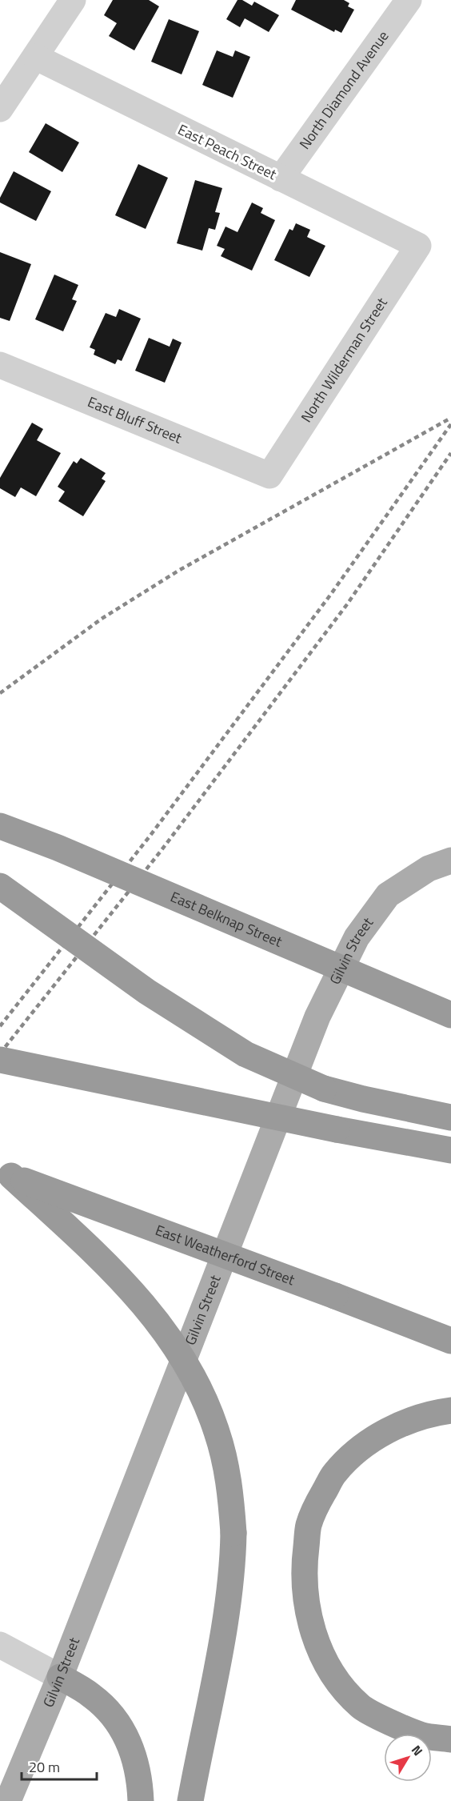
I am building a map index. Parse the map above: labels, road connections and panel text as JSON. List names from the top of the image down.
{
  "streets": {
    "highway": ["East Belknap Street", "East Weatherford Street"],
    "main road": ["Gilvin Street"],
    "street": [
      "North Diamond Avenue",
      "East Peach Street",
      "North Wilderman Street",
      "East Bluff Street"
    ]
  },
  "crossings": [
    ["North Diamond Avenue", "East Peach Street"],
    ["East Peach Street", "North Wilderman Street"],
    ["North Wilderman Street", "East Bluff Street"]
  ],
  "scale_bar": "20 m",
  "north": "top right"
}
